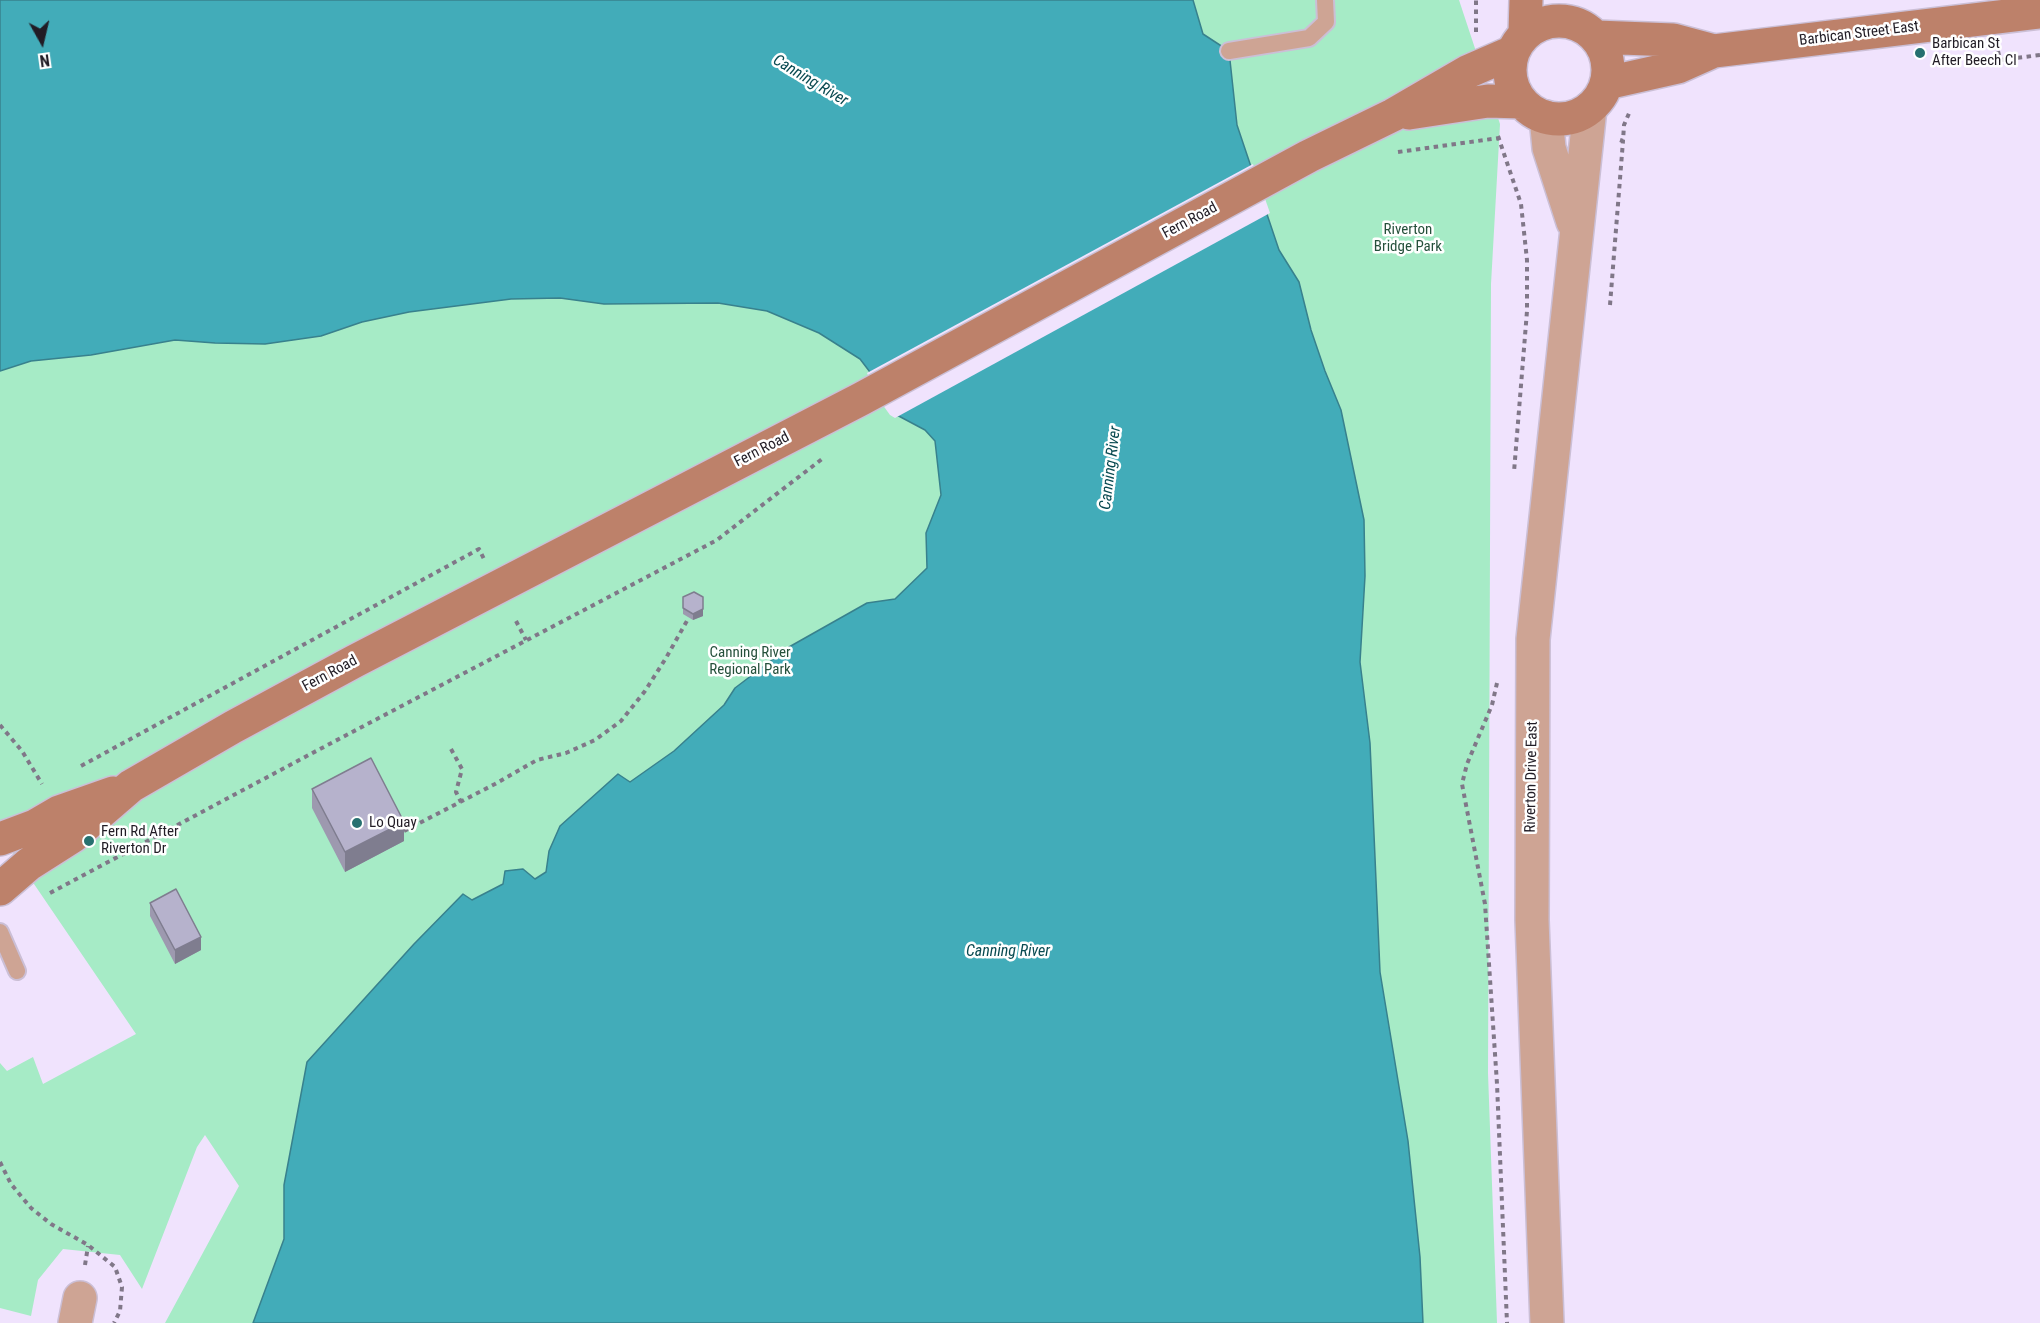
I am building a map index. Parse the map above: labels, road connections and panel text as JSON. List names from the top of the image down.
{
  "streets": {
    "street": ["Barbican Street East", "Fern Road", "Riverton Drive East"]
  },
  "crossings": [
    ["Barbican Street East", "Fern Road"],
    ["Barbican Street East", "Riverton Drive East"],
    ["Fern Road", "Riverton Drive East"]
  ],
  "water": ["Canning River"],
  "parks": ["Riverton Bridge Park", "Canning River Regional Park"],
  "places": ["Barbican St After Beech Cl", "Lo Quay", "Fern Rd After Riverton Dr"],
  "north": "bottom"
}
